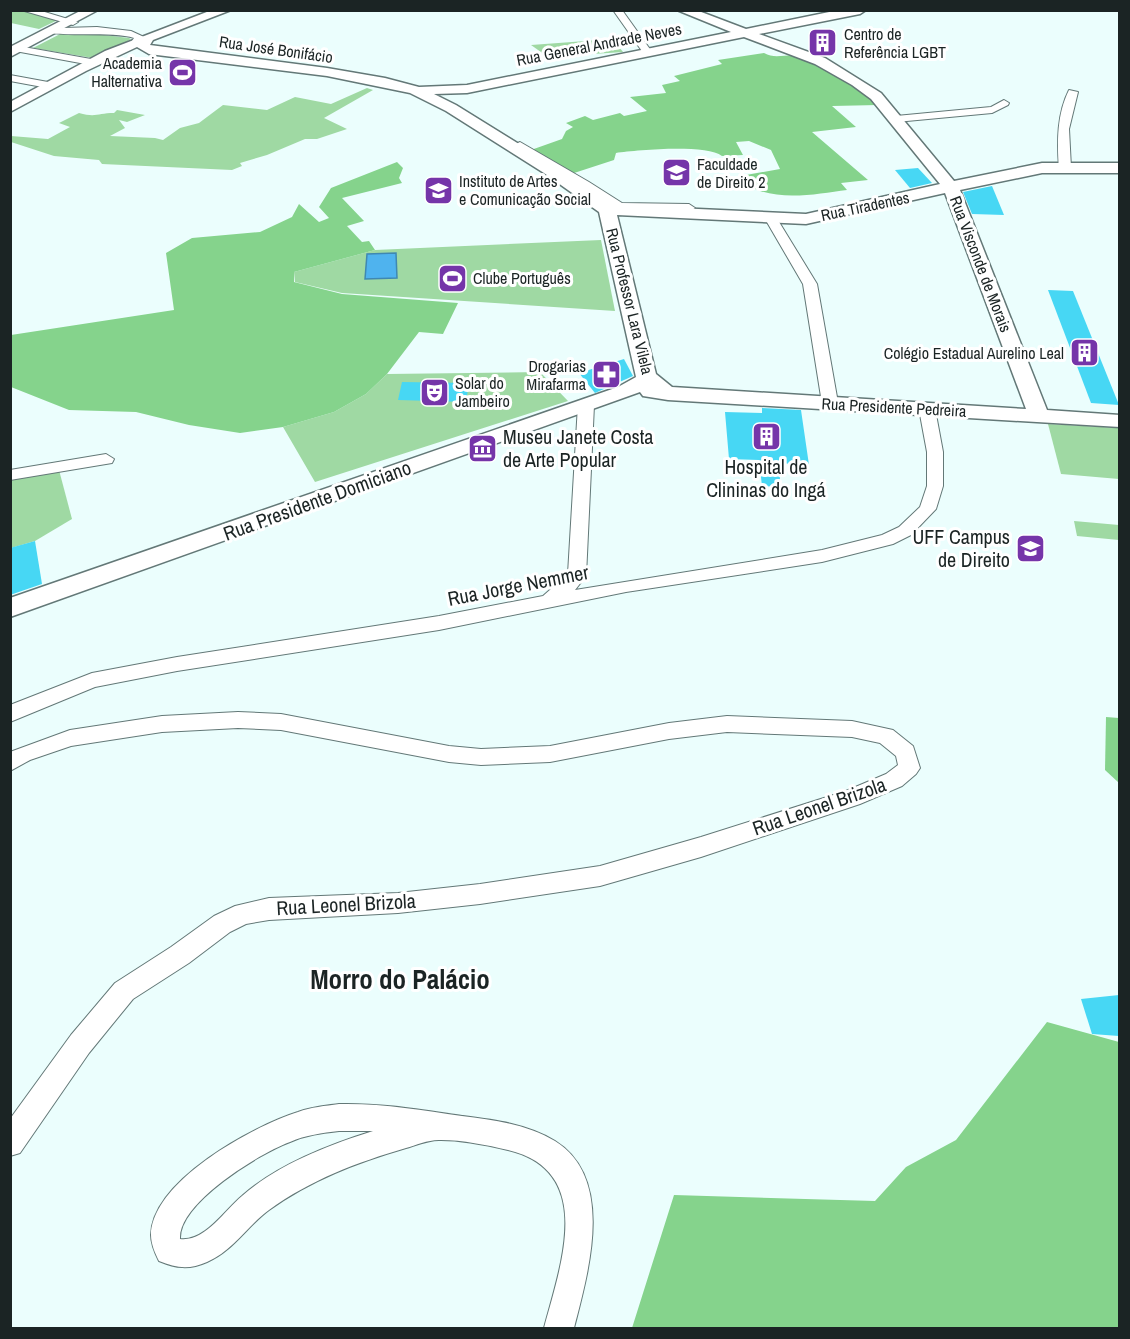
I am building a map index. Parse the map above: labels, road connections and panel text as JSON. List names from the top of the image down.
{
  "streets": {
    "street": [
      "Rua General Andrade Neves",
      "Rua José Bonifácio",
      "Rua Tiradentes",
      "Rua Visconde de Morais",
      "Rua Professor Lara Vilela",
      "Rua Presidente Pedreira",
      "Rua Presidente Domiciano",
      "Rua Jorge Nemmer",
      "Rua Leonel Brizola"
    ]
  },
  "crossings": [
    ["Rua General Andrade Neves", "Rua José Bonifácio"],
    ["Rua General Andrade Neves", "Rua Visconde de Morais"],
    ["Rua General Andrade Neves", "Rua Professor Lara Vilela"],
    ["Rua José Bonifácio", "Rua Professor Lara Vilela"],
    ["Rua Tiradentes", "Rua Visconde de Morais"],
    ["Rua Tiradentes", "Rua Professor Lara Vilela"],
    ["Rua Visconde de Morais", "Rua Presidente Pedreira"],
    ["Rua Professor Lara Vilela", "Rua Presidente Pedreira"],
    ["Rua Professor Lara Vilela", "Rua Presidente Domiciano"],
    ["Rua Presidente Pedreira", "Rua Presidente Domiciano"],
    ["Rua Presidente Pedreira", "Rua Jorge Nemmer"]
  ],
  "districts": ["Morro do Palácio"],
  "places": {
    "building": ["Centro de Referência LGBT", "Colégio Estadual Aurelino Leal", "Hospital de Clininas do Ingá"],
    "sports": ["Academia Halternativa", "Clube Português"],
    "school or university": ["Faculdade de Direito 2", "Instituto de Artes e Comunicação Social", "UFF Campus de Direito"],
    "pharmacy": ["Drogarias Mirafarma"],
    "theatre": ["Solar do Jambeiro"],
    "museum": ["Museu Janete Costa de Arte Popular"]
  }
}
